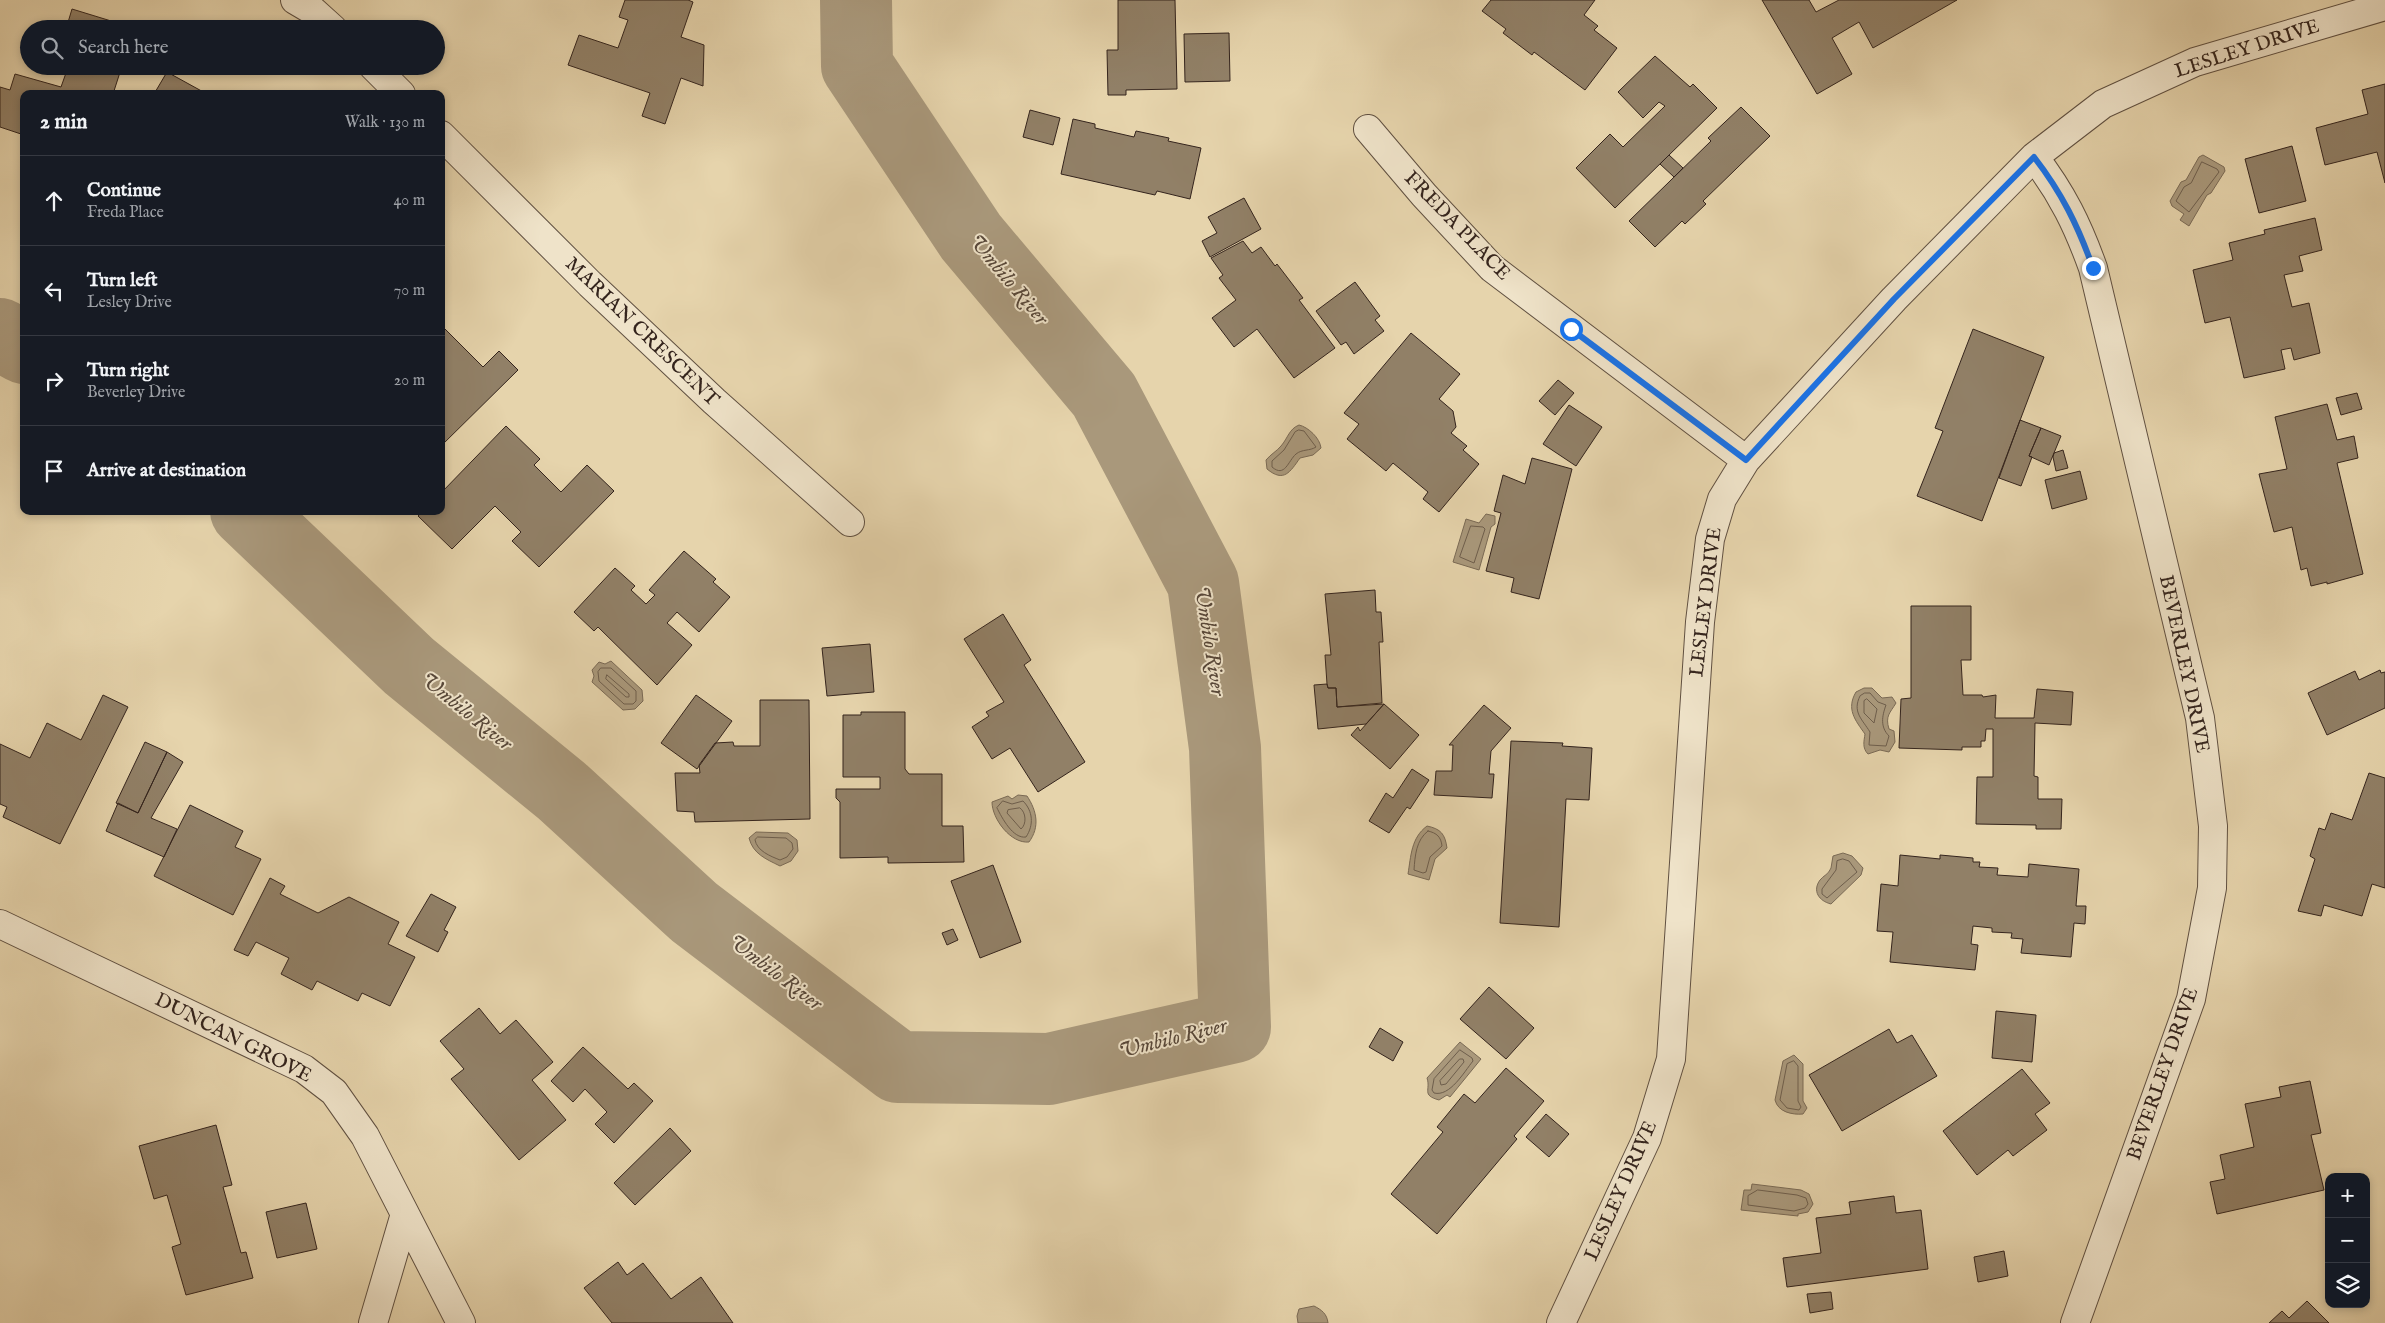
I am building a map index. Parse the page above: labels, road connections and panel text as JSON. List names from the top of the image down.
{
  "streets": {
    "street": [
      "LESLEY DRIVE",
      "FREDA PLACE",
      "MARIAN CRESCENT",
      "BEVERLEY DRIVE",
      "DUNCAN GROVE"
    ]
  },
  "crossings": [
    ["LESLEY DRIVE", "FREDA PLACE"],
    ["LESLEY DRIVE", "BEVERLEY DRIVE"]
  ],
  "water": ["Umbilo River"],
  "page": {
    "search": "Search here",
    "heading": ["2 min", "Walk · 130 m"],
    "list": [
      ["Continue", "Freda Place", "40 m"],
      ["Turn left", "Lesley Drive", "70 m"],
      ["Turn right", "Beverley Drive", "20 m"],
      "Arrive at destination"
    ],
    "map_buttons": ["+", "−"]
  }
}
